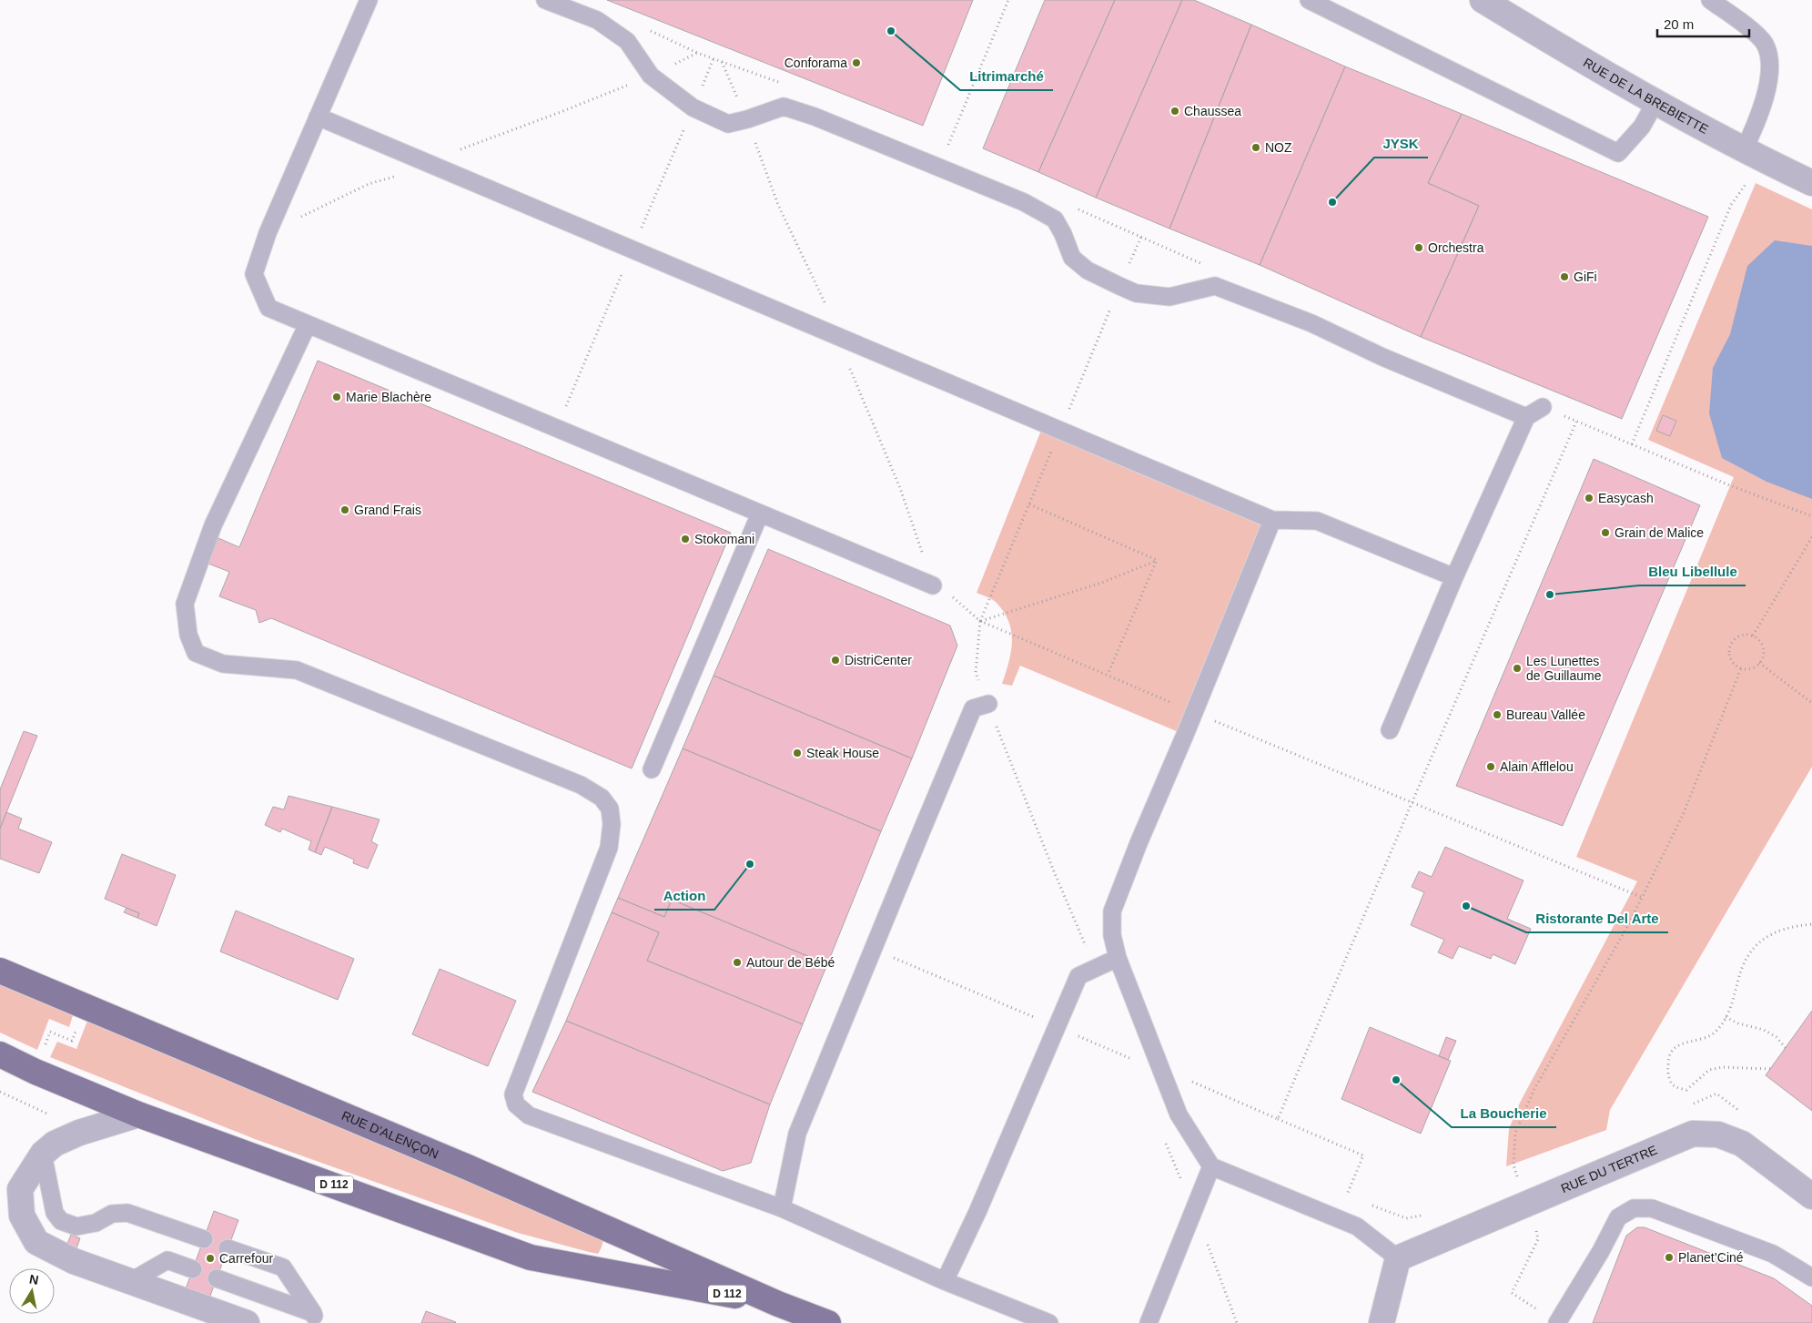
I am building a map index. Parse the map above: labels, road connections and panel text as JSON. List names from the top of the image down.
{
  "streets": {
    "main road": ["RUE D'ALENÇON", "D 112"],
    "street": ["RUE DE LA BREBIETTE", "RUE DU TERTRE"]
  },
  "places": [
    "Litrimarché",
    "Conforama",
    "Chaussea",
    "NOZ",
    "JYSK",
    "Orchestra",
    "GiFi",
    "Marie Blachère",
    "Easycash",
    "Grand Frais",
    "Grain de Malice",
    "Stokomani",
    "Bleu Libellule",
    "DistriCenter",
    "Les Lunettes de Guillaume",
    "Bureau Vallée",
    "Steak House",
    "Alain Afflelou",
    "Action",
    "Ristorante Del Arte",
    "Autour de Bébé",
    "La Boucherie",
    "Planet’Ciné",
    "Carrefour"
  ],
  "scale_bar": "20 m",
  "north": "top"
}
